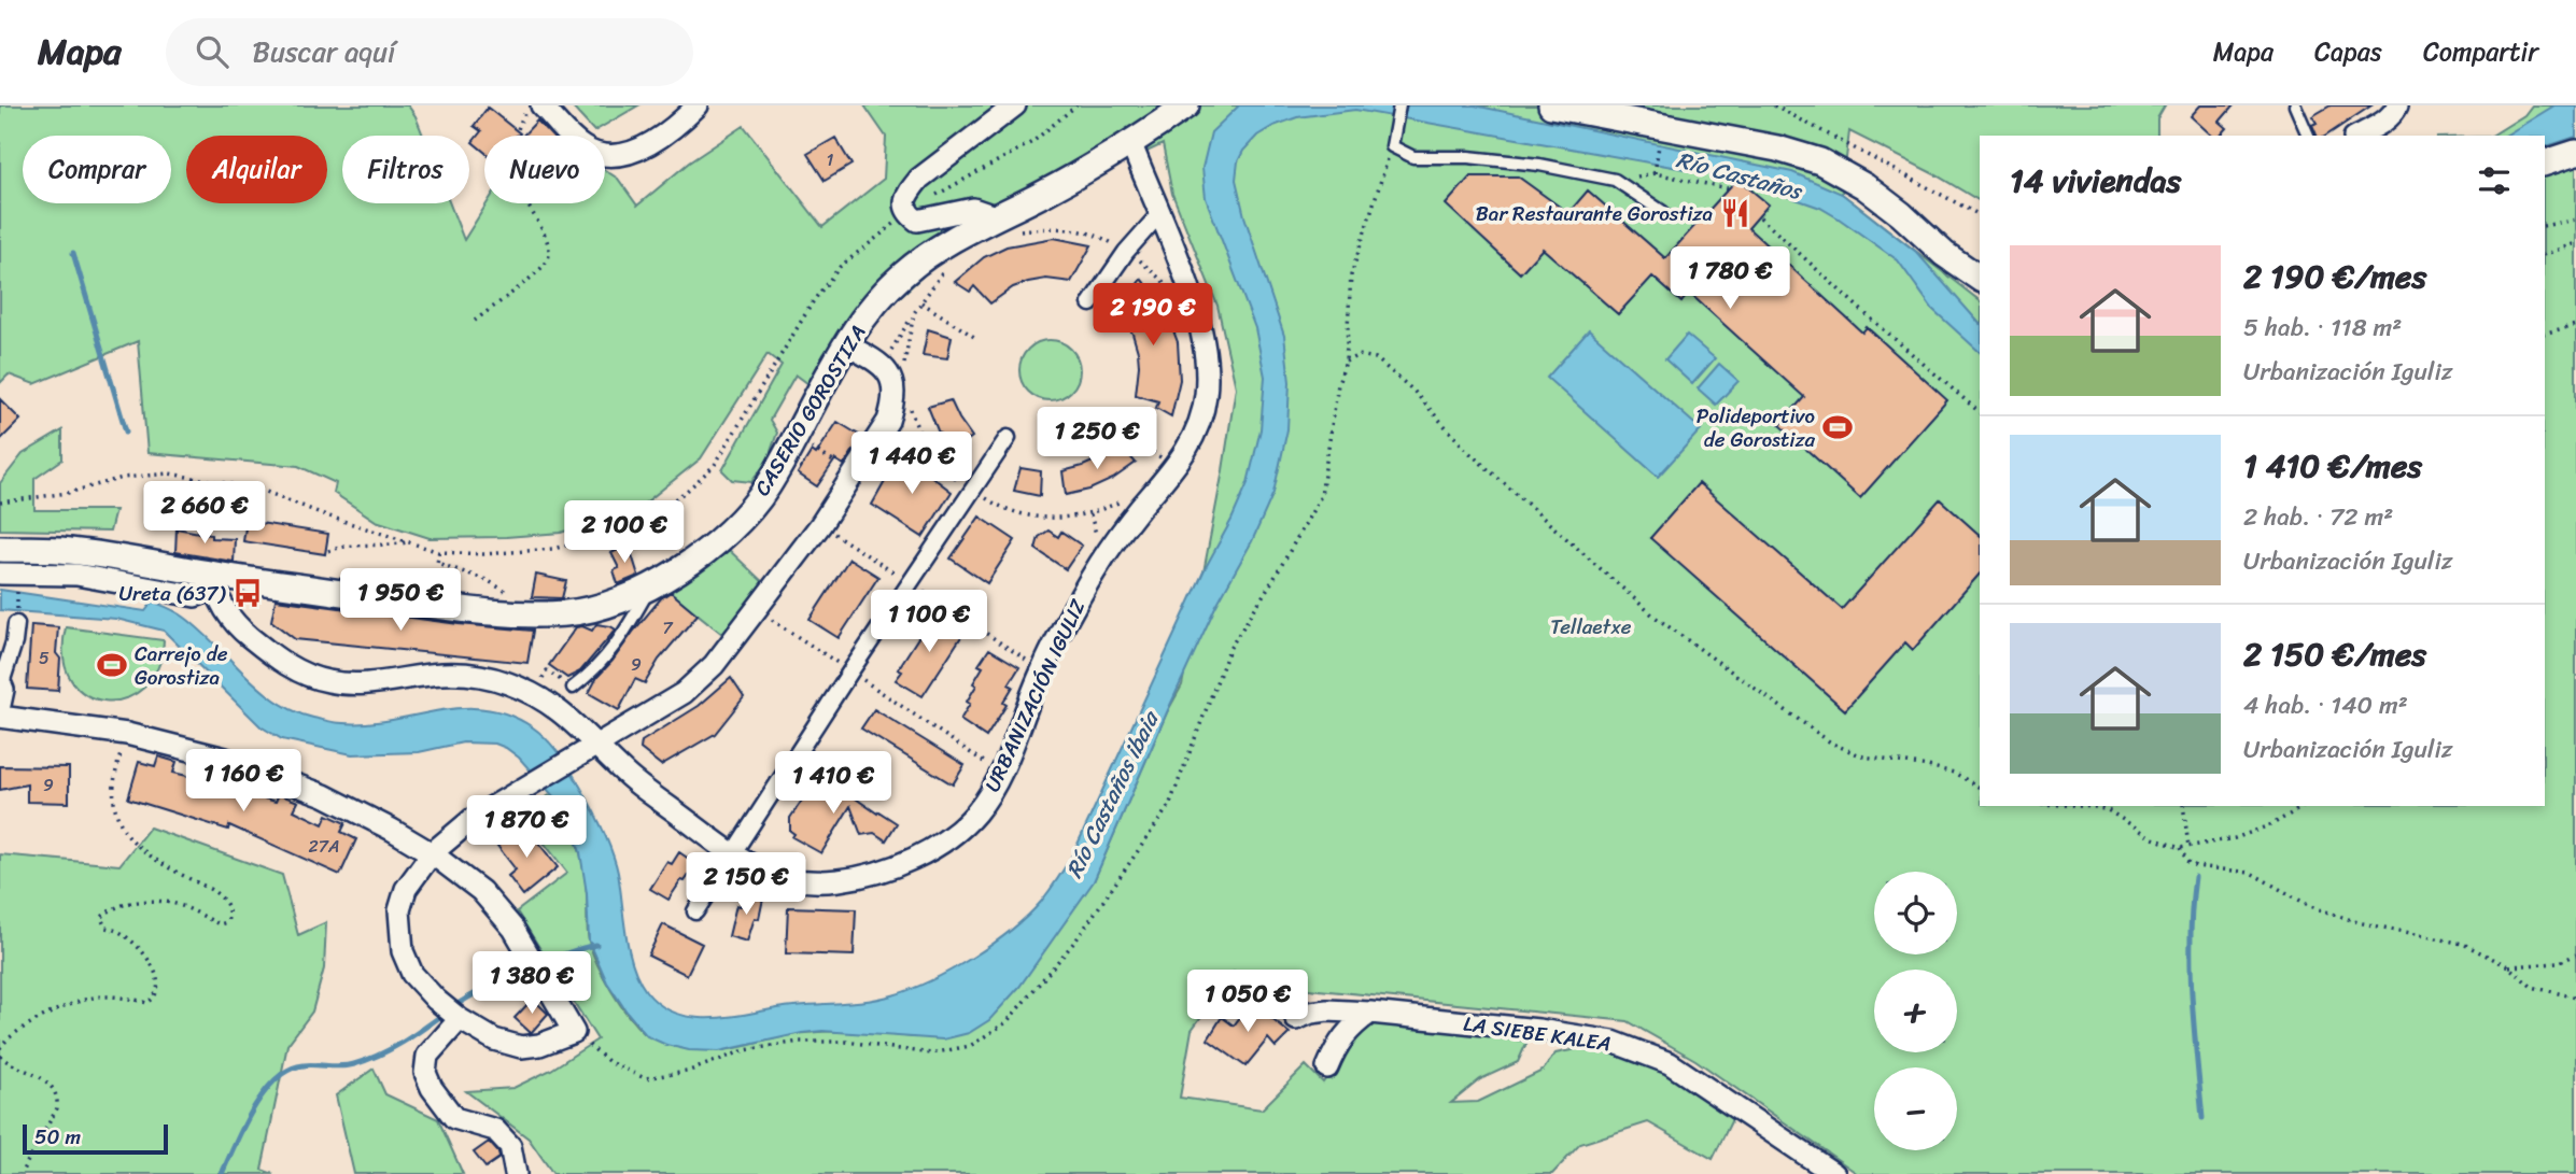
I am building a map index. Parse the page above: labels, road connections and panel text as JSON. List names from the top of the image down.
{
  "streets": {
    "street": ["CASERIO GOROSTIZA", "URBANIZACIÓN IGULIZ", "LA SIEBE KALEA"]
  },
  "crossings": [
    ["CASERIO GOROSTIZA", "URBANIZACIÓN IGULIZ"]
  ],
  "water": ["Río Castaños", "Río Castaños ibaia"],
  "parks": ["Tellaetxe"],
  "places": {
    "restaurant": ["Bar Restaurante Gorostiza"],
    "sports": ["Polideportivo de Gorostiza", "Carrejo de Gorostiza"],
    "bus stop": ["Ureta (637)"]
  },
  "house_numbers": [
    "1",
    "7",
    "5",
    "9",
    "9",
    "27A"
  ],
  "scale_bar": "50 m",
  "page": {
    "header": "Mapa",
    "search": "Buscar aquí",
    "nav": ["Mapa", "Capas", "Compartir"],
    "chip": [
      "Comprar",
      "Alquilar",
      "Filtros",
      "Nuevo"
    ],
    "heading": "14 viviendas",
    "list": [
      {
        "name": "2 190 €/mes",
        "note": "5 hab. · 118 m² · Urbanización Iguliz"
      },
      {
        "name": "1 410 €/mes",
        "note": "2 hab. · 72 m² · Urbanización Iguliz"
      },
      {
        "name": "2 150 €/mes",
        "note": "4 hab. · 140 m² · Urbanización Iguliz"
      }
    ],
    "price": [
      "1 780 €",
      "2 190 €",
      "1 250 €",
      "1 440 €",
      "2 660 €",
      "2 100 €",
      "1 950 €",
      "1 100 €",
      "1 160 €",
      "1 410 €",
      "1 870 €",
      "2 150 €",
      "1 380 €",
      "1 050 €"
    ],
    "map_buttons": ["+", "−"],
    "scale": "50 m"
  }
}
